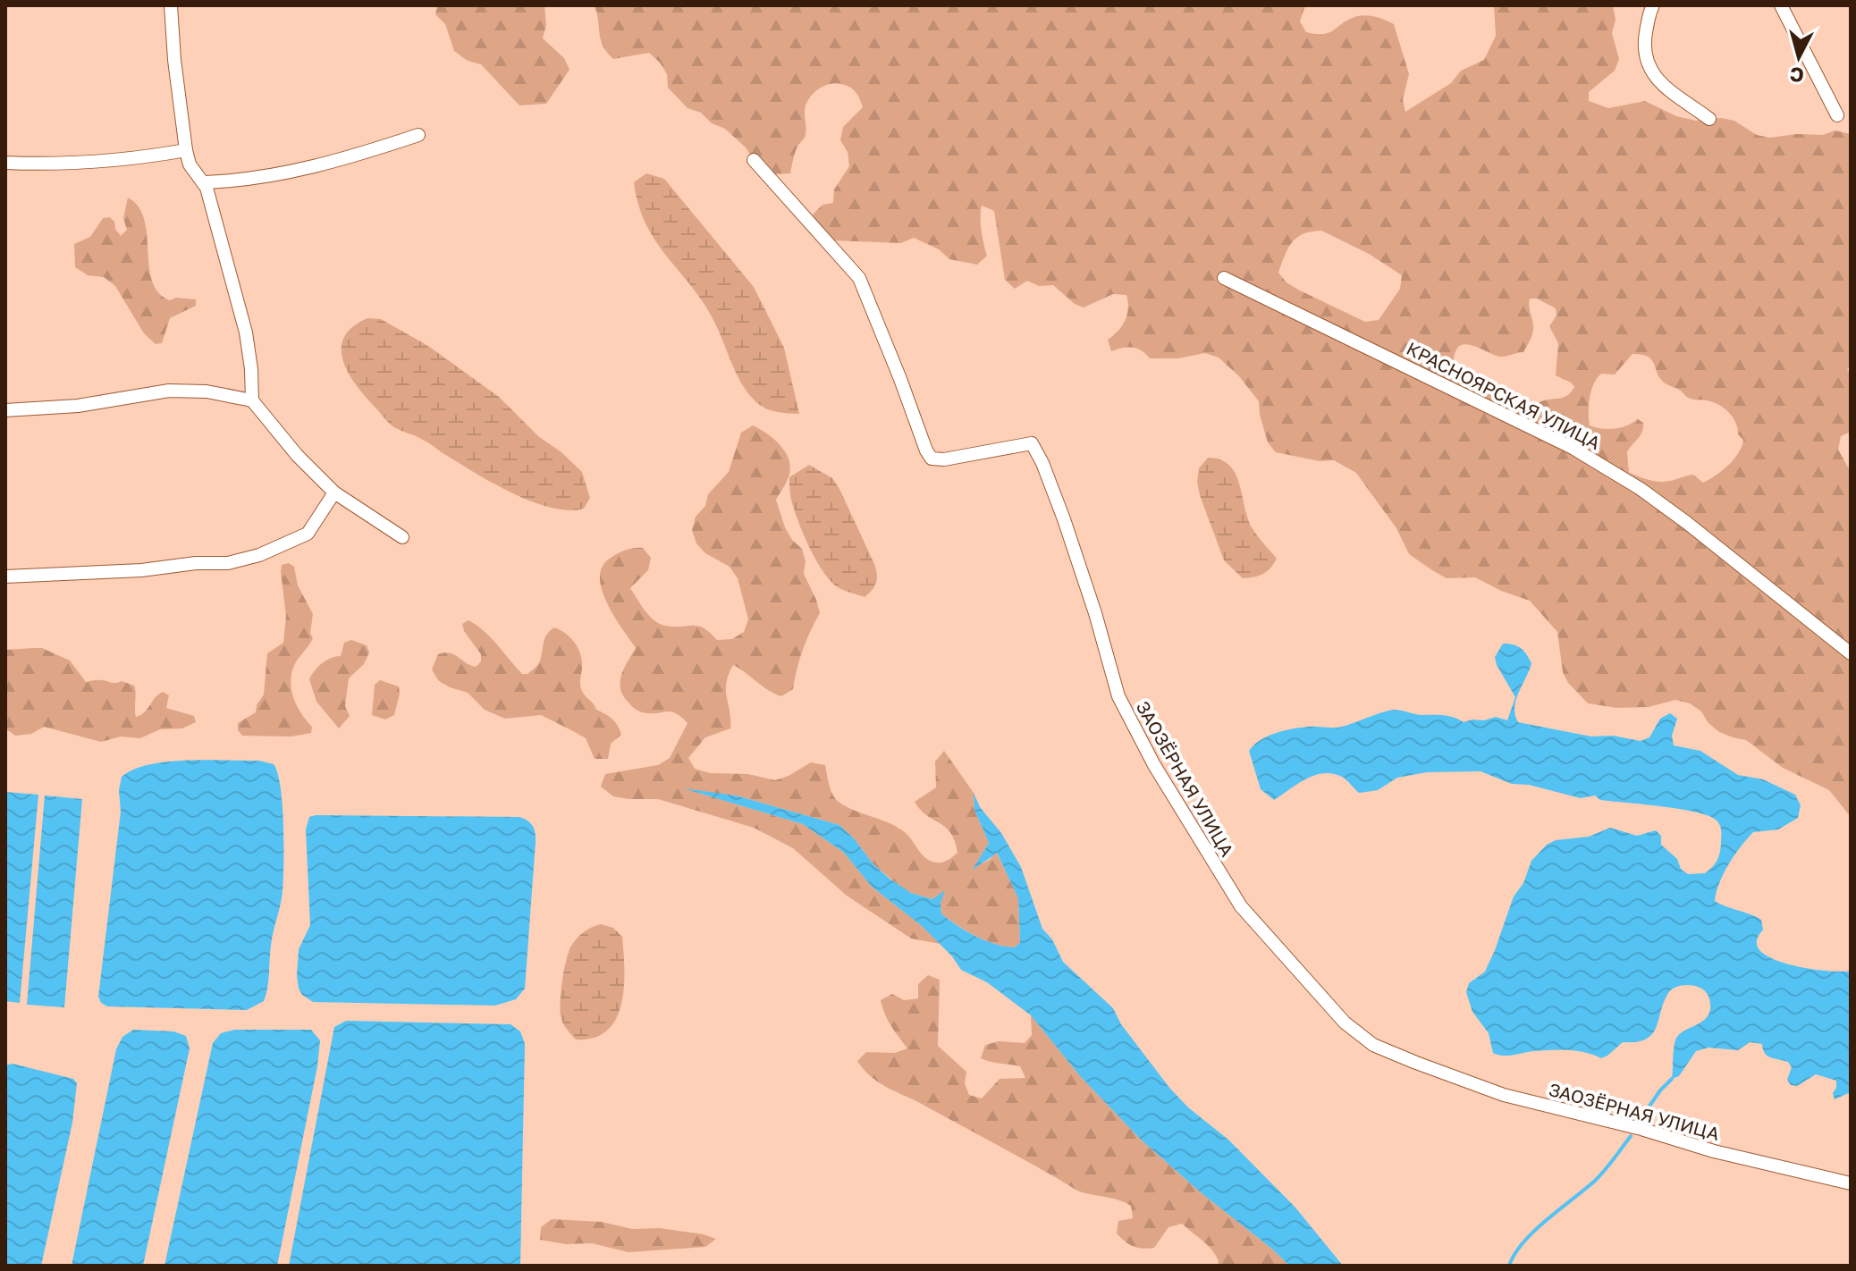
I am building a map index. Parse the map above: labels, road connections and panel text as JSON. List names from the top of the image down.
{
  "streets": {
    "street": ["КРАСНОЯРСКАЯ УЛИЦА", "ЗАОЗЁРНАЯ УЛИЦА"]
  },
  "north": "bottom"
}
